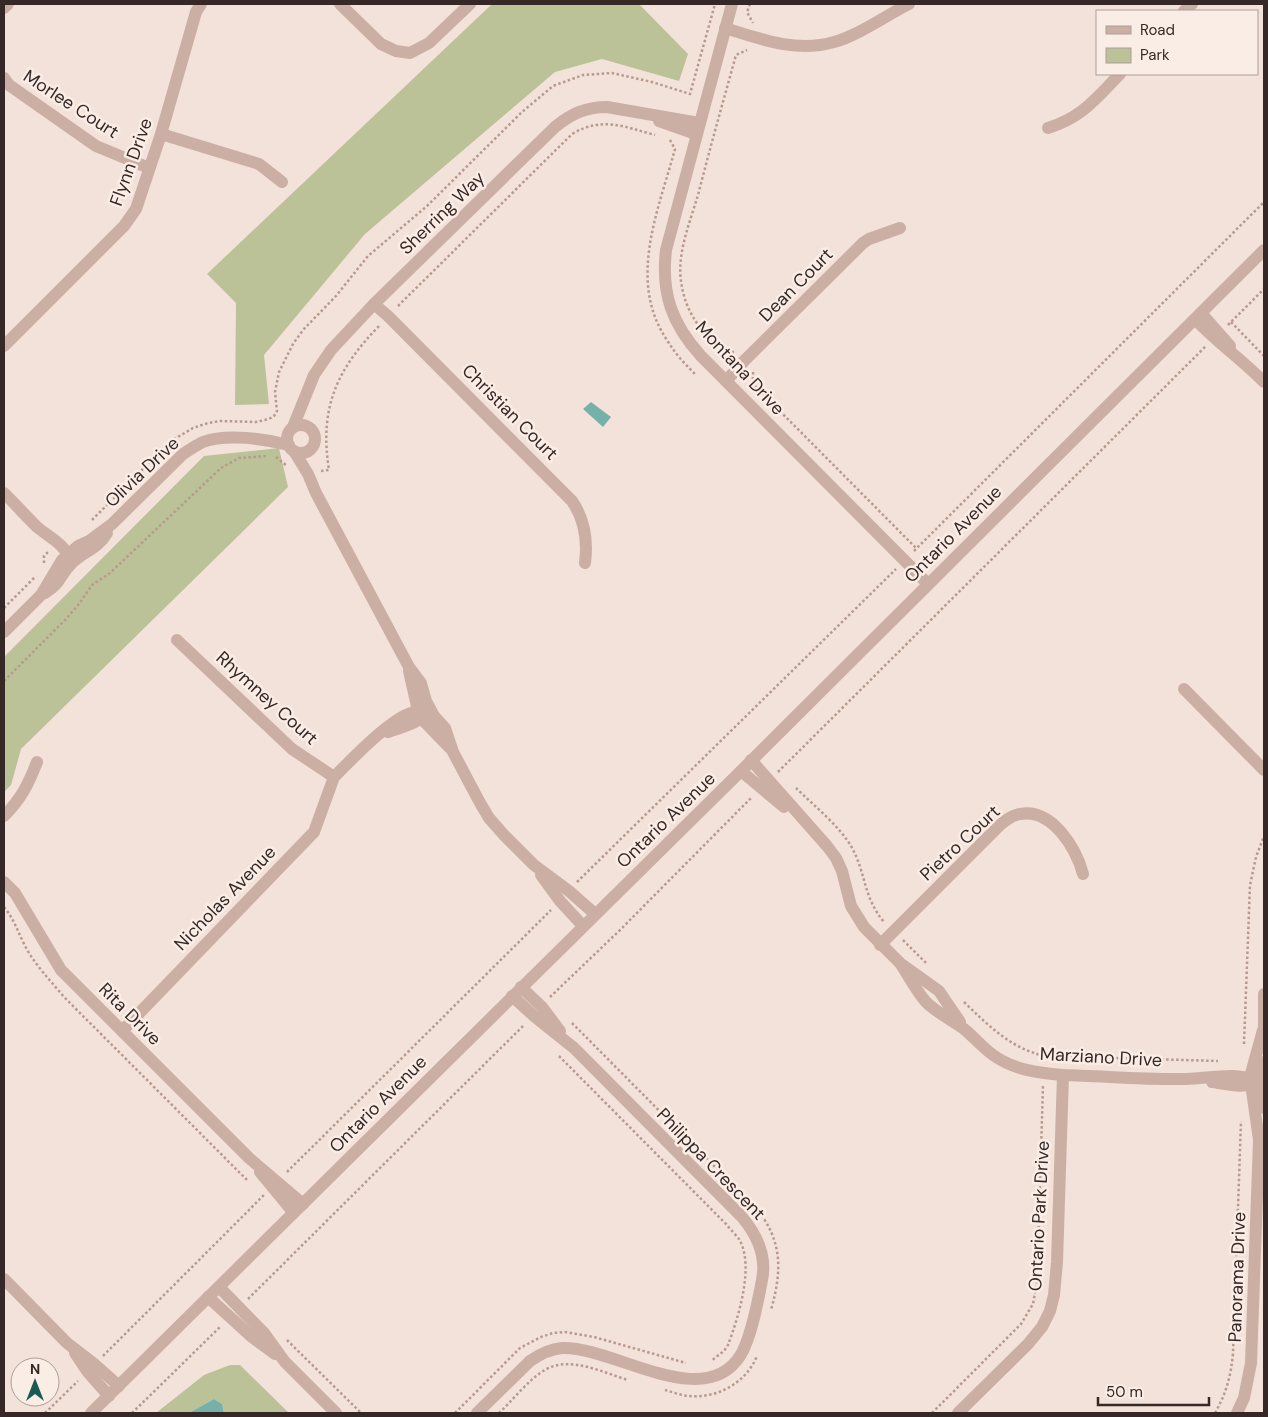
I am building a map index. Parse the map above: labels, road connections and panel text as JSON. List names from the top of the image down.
{
  "streets": {
    "street": [
      "Morlee Court",
      "Flynn Drive",
      "Sherring Way",
      "Dean Court",
      "Montana Drive",
      "Christian Court",
      "Olivia Drive",
      "Ontario Avenue",
      "Rhymney Court",
      "Pietro Court",
      "Nicholas Avenue",
      "Rita Drive",
      "Marziano Drive",
      "Philippa Crescent",
      "Ontario Park Drive",
      "Panorama Drive"
    ]
  },
  "crossings": [
    ["Morlee Court", "Flynn Drive"],
    ["Sherring Way", "Montana Drive"],
    ["Sherring Way", "Christian Court"],
    ["Sherring Way", "Olivia Drive"],
    ["Dean Court", "Montana Drive"],
    ["Montana Drive", "Ontario Avenue"],
    ["Ontario Avenue", "Rita Drive"],
    ["Ontario Avenue", "Marziano Drive"],
    ["Ontario Avenue", "Philippa Crescent"],
    ["Rhymney Court", "Nicholas Avenue"],
    ["Pietro Court", "Marziano Drive"],
    ["Nicholas Avenue", "Rita Drive"],
    ["Marziano Drive", "Ontario Park Drive"],
    ["Marziano Drive", "Panorama Drive"]
  ],
  "legend": ["Road", "Park"],
  "scale_bar": "50 m",
  "north": "top"
}
